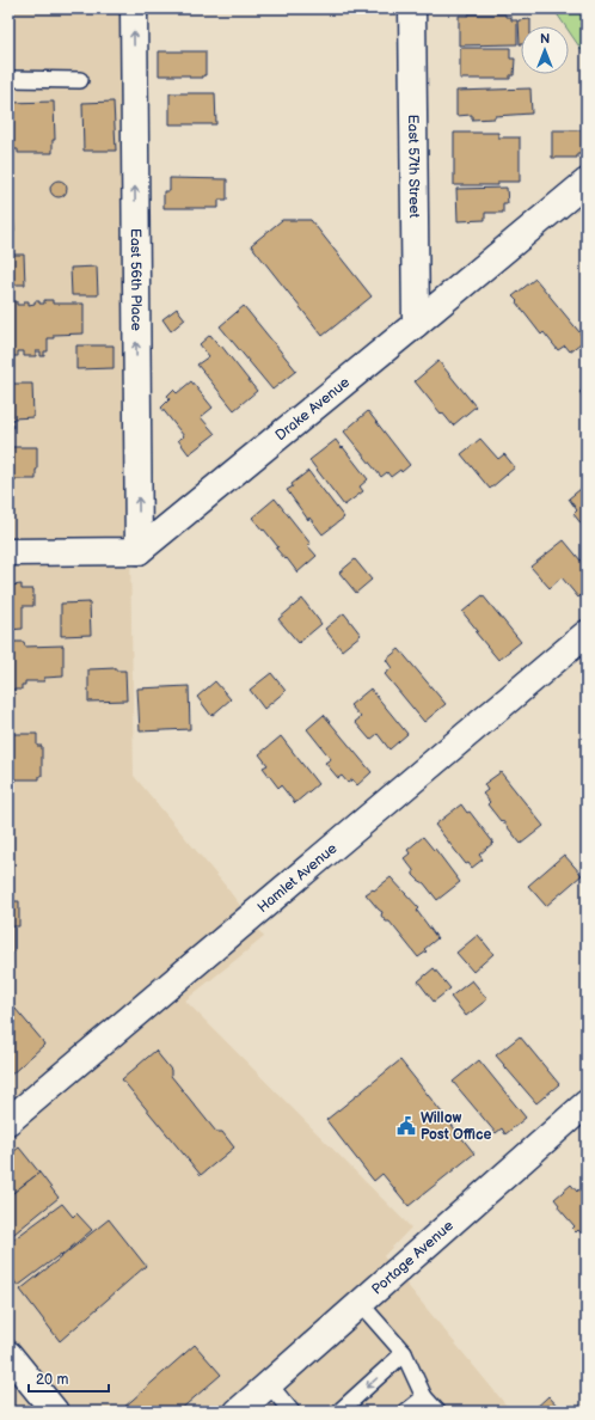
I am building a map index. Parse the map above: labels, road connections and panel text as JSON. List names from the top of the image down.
{
  "streets": {
    "street": [
      "East 57th Street",
      "East 56th Place",
      "Drake Avenue",
      "Hamlet Avenue",
      "Portage Avenue"
    ]
  },
  "crossings": [
    ["East 57th Street", "Drake Avenue"],
    ["East 56th Place", "Drake Avenue"]
  ],
  "one_way": ["East 56th Place"],
  "places": {
    "public building": ["Willow Post Office"]
  },
  "scale_bar": "20 m",
  "north": "top"
}
